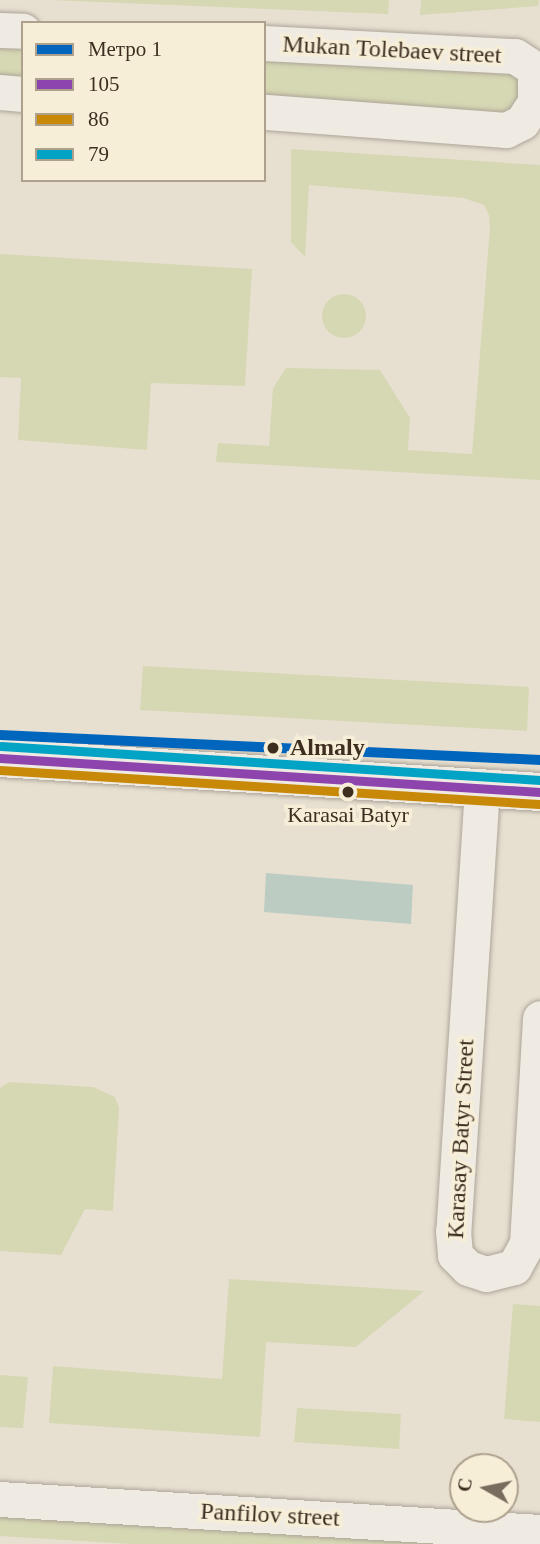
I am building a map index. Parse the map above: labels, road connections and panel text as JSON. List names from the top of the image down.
{
  "streets": {
    "street": ["Mukan Tolebaev street", "Karasay Batyr Street", "Panfilov street"]
  },
  "places": ["Almaly", "Karasai Batyr"],
  "lines": [
    "metro line 1",
    "transit line 79",
    "transit line 105",
    "transit line 86"
  ],
  "legend": [
    "Метро 1",
    "105",
    "86",
    "79"
  ],
  "north": "left"
}
